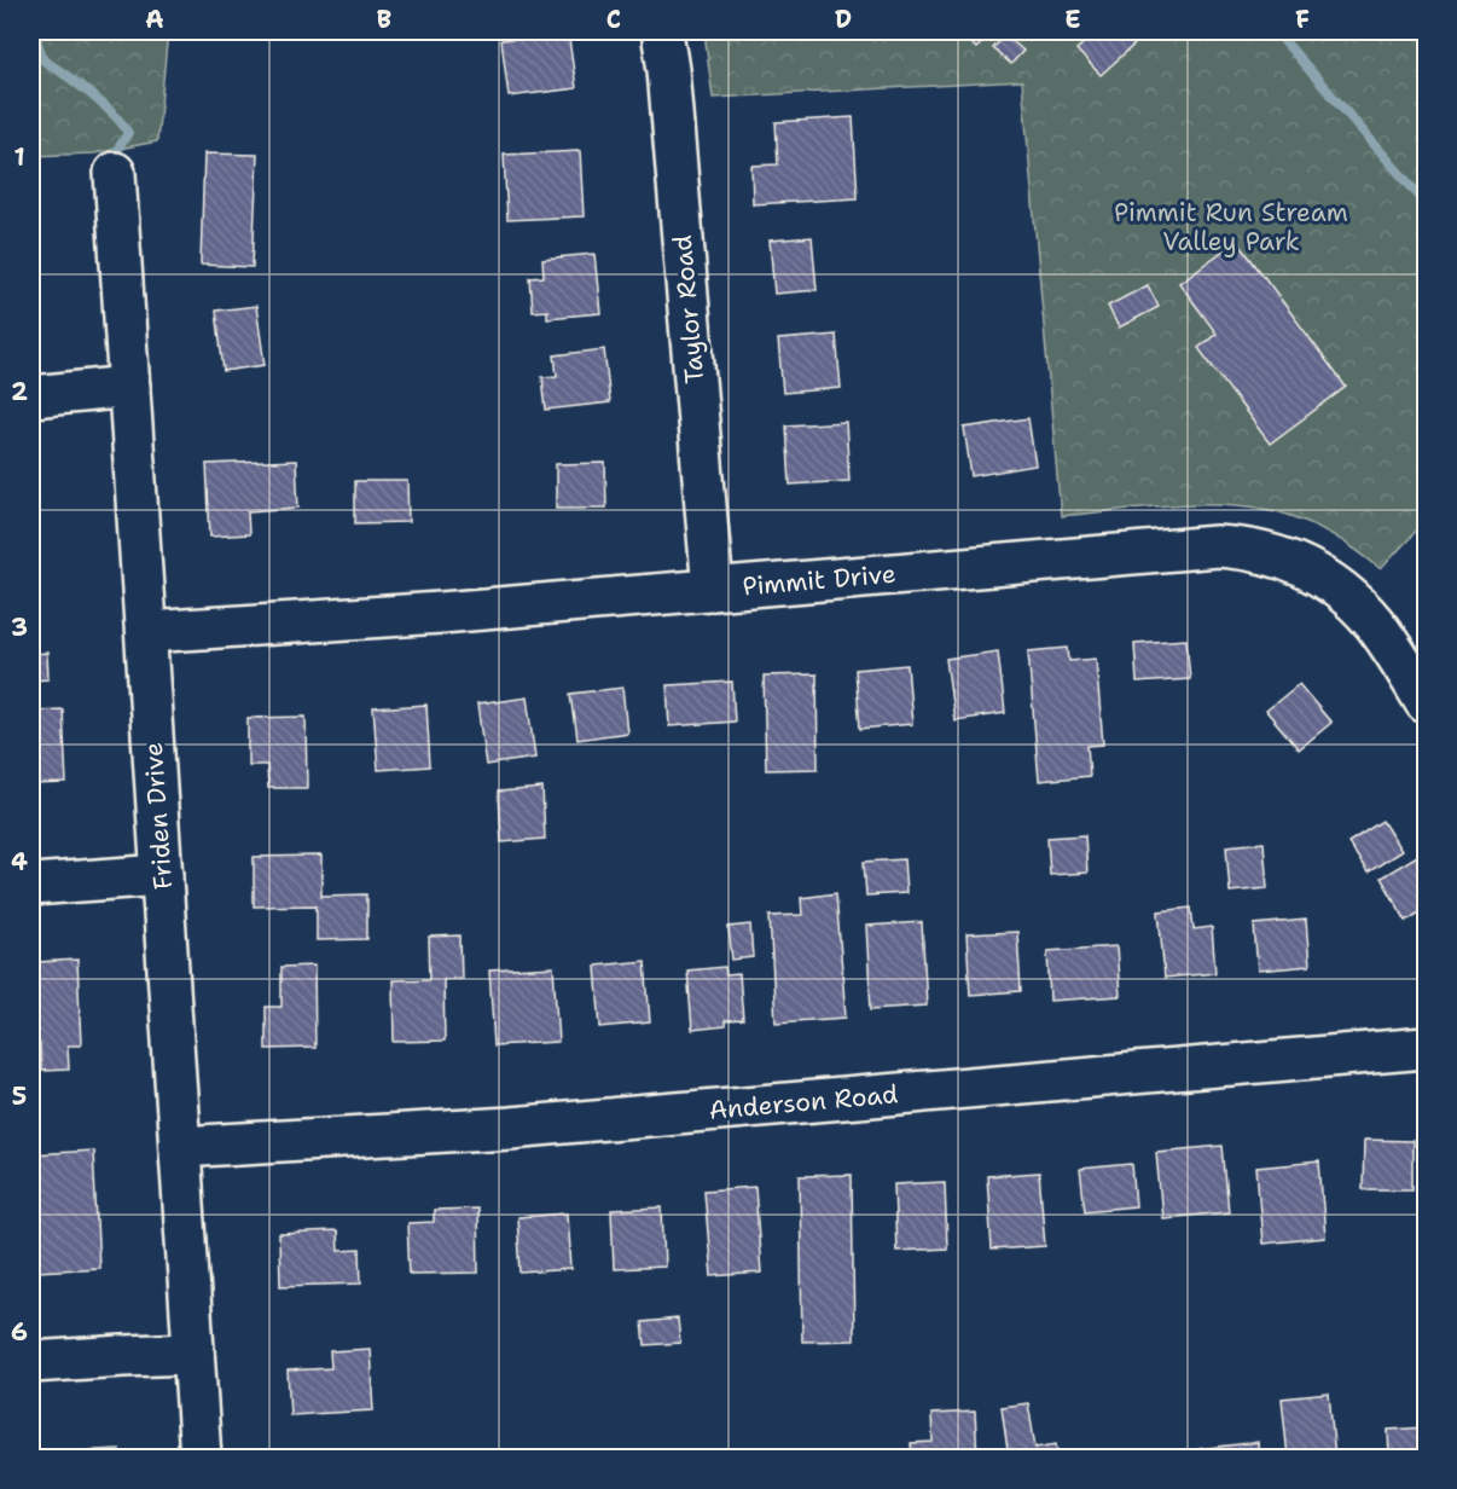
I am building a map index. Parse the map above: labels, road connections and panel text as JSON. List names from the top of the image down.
{
  "streets": {
    "street": [
      "Taylor Road",
      "Pimmit Drive",
      "Friden Drive",
      "Anderson Road"
    ]
  },
  "crossings": [
    ["Taylor Road", "Pimmit Drive"],
    ["Pimmit Drive", "Friden Drive"],
    ["Friden Drive", "Anderson Road"]
  ],
  "parks": ["Pimmit Run Stream Valley Park"],
  "grid": {
    "columns": [
      "A",
      "B",
      "C",
      "D",
      "E",
      "F"
    ],
    "rows": [
      "1",
      "2",
      "3",
      "4",
      "5",
      "6"
    ]
  }
}
